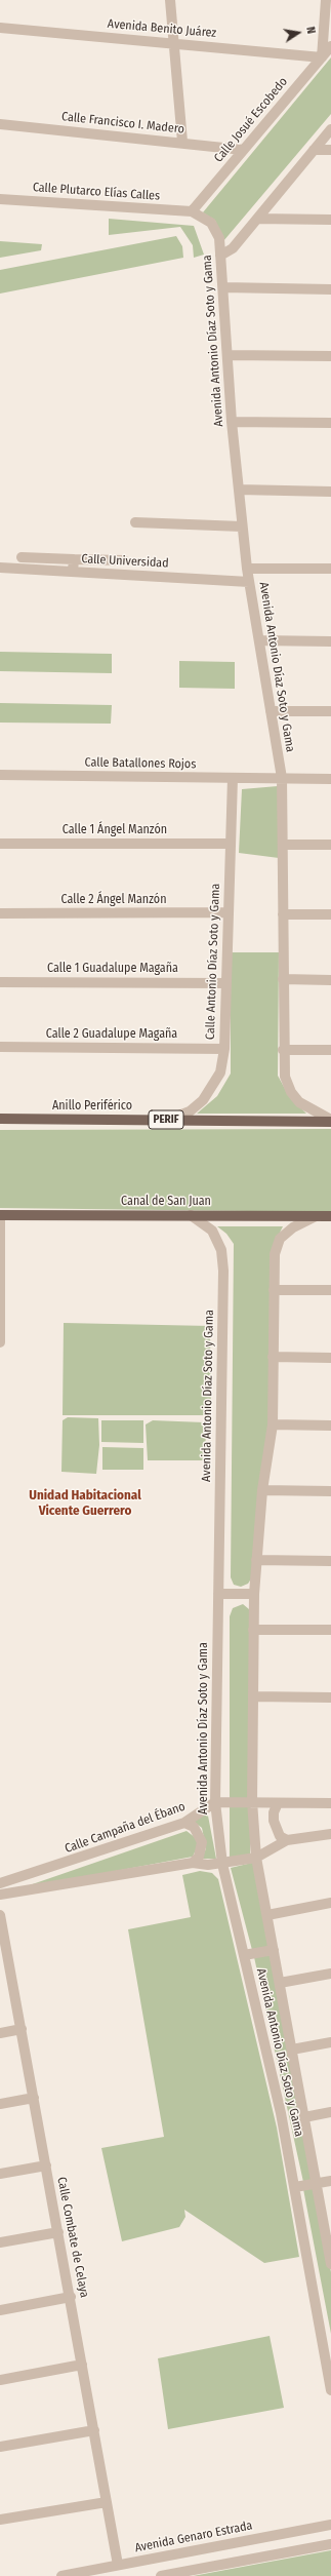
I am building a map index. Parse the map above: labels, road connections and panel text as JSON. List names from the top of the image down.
{
  "streets": {
    "main road": ["Anillo Periférico", "PERIF", "Canal de San Juan"],
    "street": [
      "Avenida Benito Juárez",
      "Calle Josué Escobedo",
      "Calle Francisco I. Madero",
      "Calle Plutarco Elías Calles",
      "Avenida Antonio Díaz Soto y Gama",
      "Calle Universidad",
      "Calle Batallones Rojos",
      "Calle 1 Ángel Manzón",
      "Calle 2 Ángel Manzón",
      "Calle Antonio Díaz Soto y Gama",
      "Calle 1 Guadalupe Magaña",
      "Calle 2 Guadalupe Magaña",
      "Calle Campaña del Ébano",
      "Calle Combate de Celaya",
      "Avenida Genaro Estrada"
    ]
  },
  "crossings": [
    ["Avenida Benito Juárez", "Calle Josué Escobedo"],
    ["Calle Josué Escobedo", "Calle Francisco I. Madero"],
    ["Calle Josué Escobedo", "Calle Plutarco Elías Calles"],
    ["Calle Josué Escobedo", "Avenida Antonio Díaz Soto y Gama"],
    ["Calle Plutarco Elías Calles", "Avenida Antonio Díaz Soto y Gama"],
    ["Avenida Antonio Díaz Soto y Gama", "Calle Universidad"],
    ["Avenida Antonio Díaz Soto y Gama", "Calle Batallones Rojos"],
    ["Avenida Antonio Díaz Soto y Gama", "Anillo Periférico"],
    ["Avenida Antonio Díaz Soto y Gama", "Canal de San Juan"],
    ["Avenida Antonio Díaz Soto y Gama", "Calle Campaña del Ébano"],
    ["Calle Batallones Rojos", "Calle Antonio Díaz Soto y Gama"],
    ["Calle 1 Ángel Manzón", "Calle Antonio Díaz Soto y Gama"],
    ["Calle 2 Ángel Manzón", "Calle Antonio Díaz Soto y Gama"],
    ["Calle Antonio Díaz Soto y Gama", "Calle 1 Guadalupe Magaña"],
    ["Calle Antonio Díaz Soto y Gama", "Calle 2 Guadalupe Magaña"],
    ["Calle Antonio Díaz Soto y Gama", "Anillo Periférico"],
    ["Calle Combate de Celaya", "Avenida Genaro Estrada"]
  ],
  "districts": ["Unidad Habitacional Vicente Guerrero"],
  "north": "right"
}
